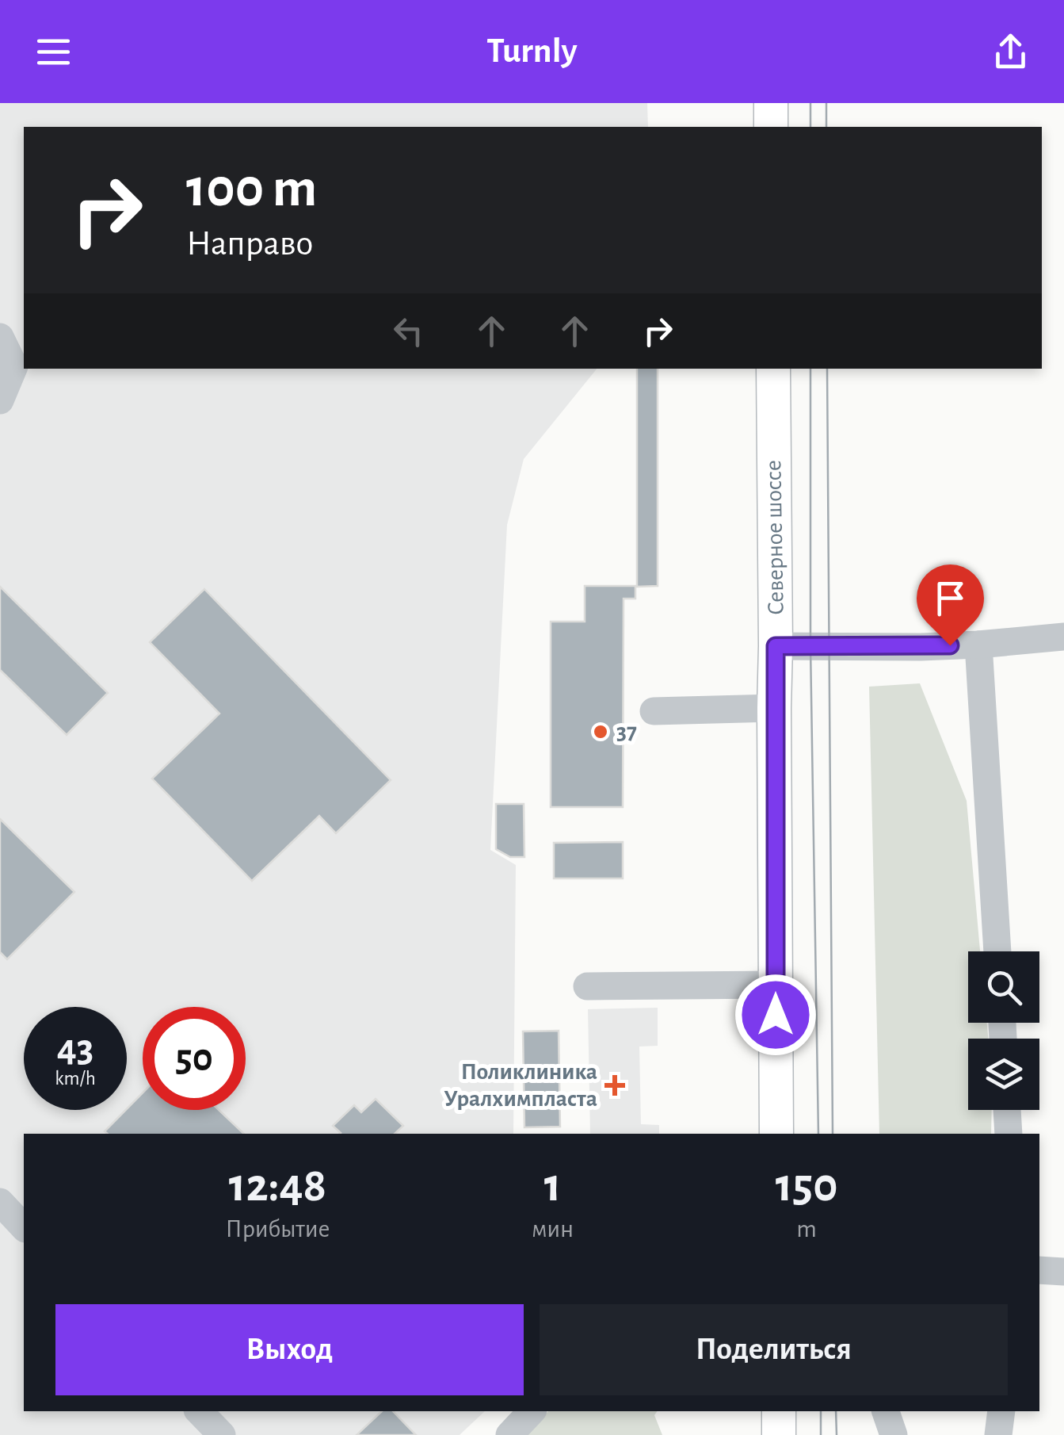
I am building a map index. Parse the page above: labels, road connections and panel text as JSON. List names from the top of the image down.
{
  "streets": {
    "main road": ["Северное шоссе"]
  },
  "places": {
    "other": ["37"],
    "health": ["Поликлиника Уралхимпласта"]
  },
  "page": {
    "header": "Turnly",
    "turn": ["100 m", "Направо"],
    "speed": "43 km/h",
    "limit": "50",
    "eta": [
      "12:48",
      "Прибытие",
      "1",
      "мин",
      "150",
      "m"
    ],
    "buttons": ["Выход", "Поделиться"]
  }
}
